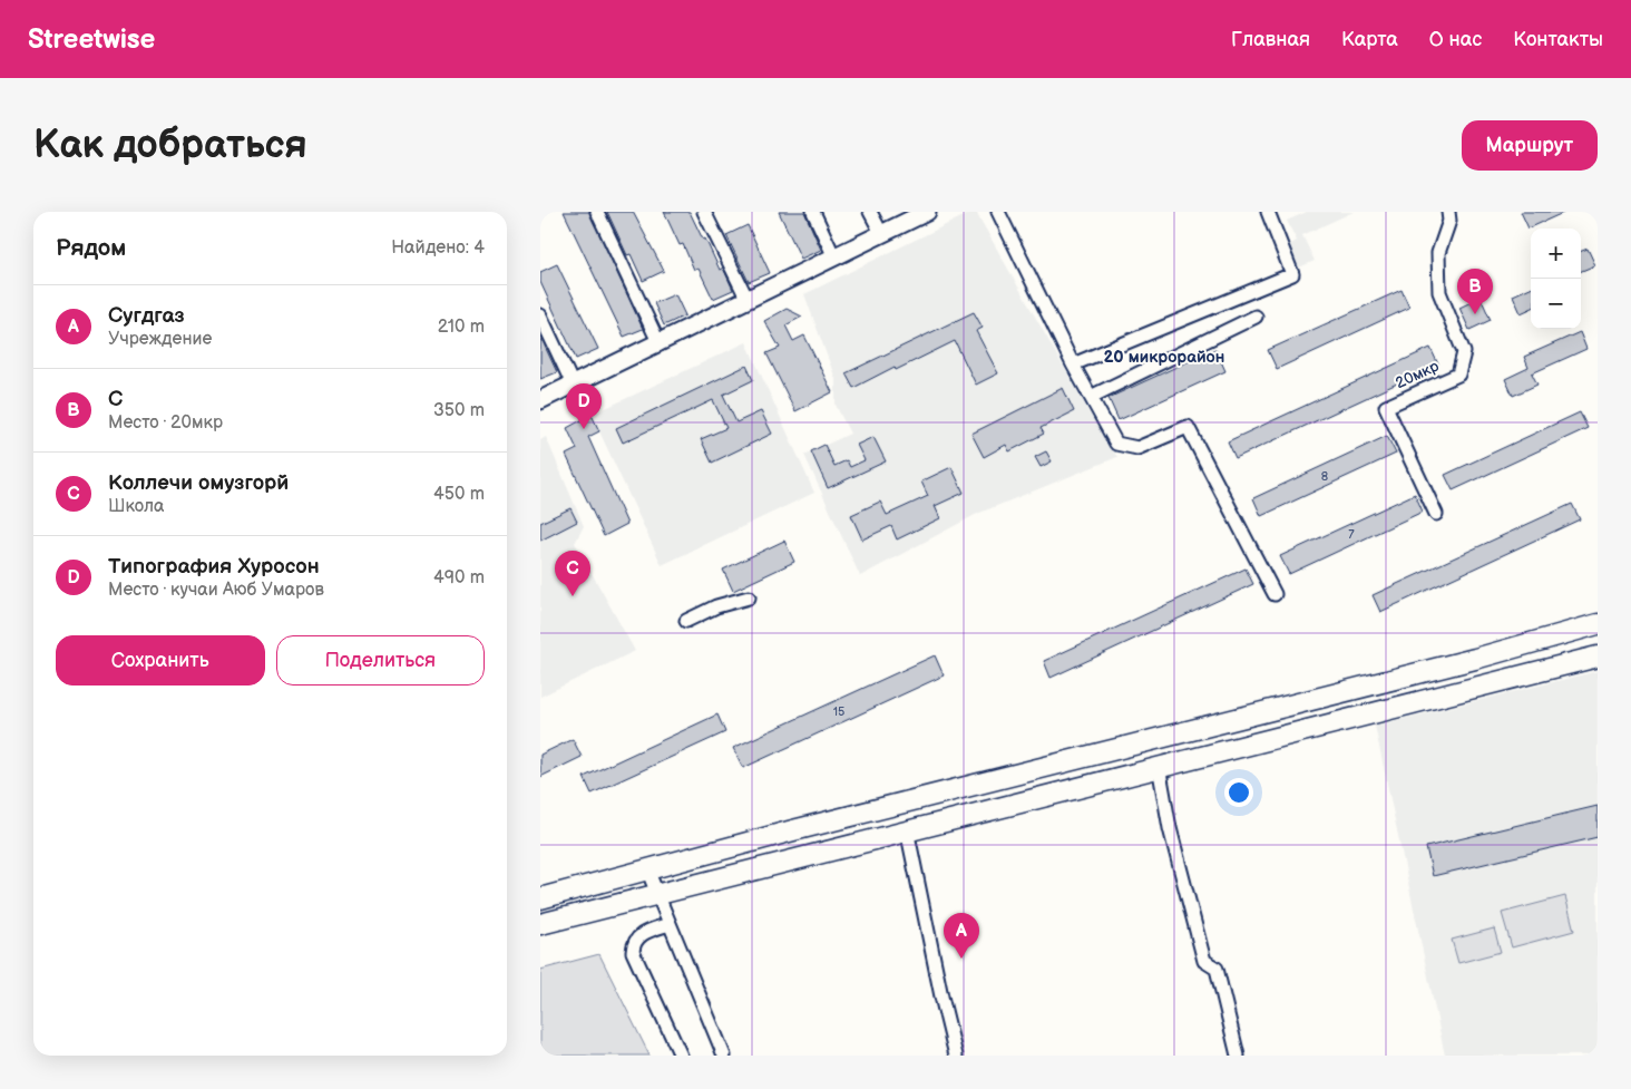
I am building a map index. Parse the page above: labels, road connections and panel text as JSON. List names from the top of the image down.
{
  "streets": {
    "street": ["20мкр"]
  },
  "districts": ["20 микрорайон"],
  "house_numbers": ["8", "7", "15"],
  "page": {
    "header": "Streetwise",
    "nav": [
      "Главная",
      "Карта",
      "О нас",
      "Контакты"
    ],
    "buttons": [
      "Маршрут",
      ["Сохранить", "Поделиться"]
    ],
    "title": "Как добраться",
    "heading": ["Рядом", "Найдено: 4"],
    "map_buttons": ["+", "−"],
    "pins": [
      "B",
      "D",
      "C",
      "A"
    ],
    "list": [
      {
        "mark": "A",
        "name": "Сугдгаз",
        "note": "Учреждение",
        "value": "210 m"
      },
      {
        "mark": "B",
        "name": "С",
        "note": "Место · 20мкр",
        "value": "350 m"
      },
      {
        "mark": "C",
        "name": "Коллечи омузгорй",
        "note": "Школа",
        "value": "450 m"
      },
      {
        "mark": "D",
        "name": "Типография Хуросон",
        "note": "Место · кучаи Аюб Умаров",
        "value": "490 m"
      }
    ]
  }
}
